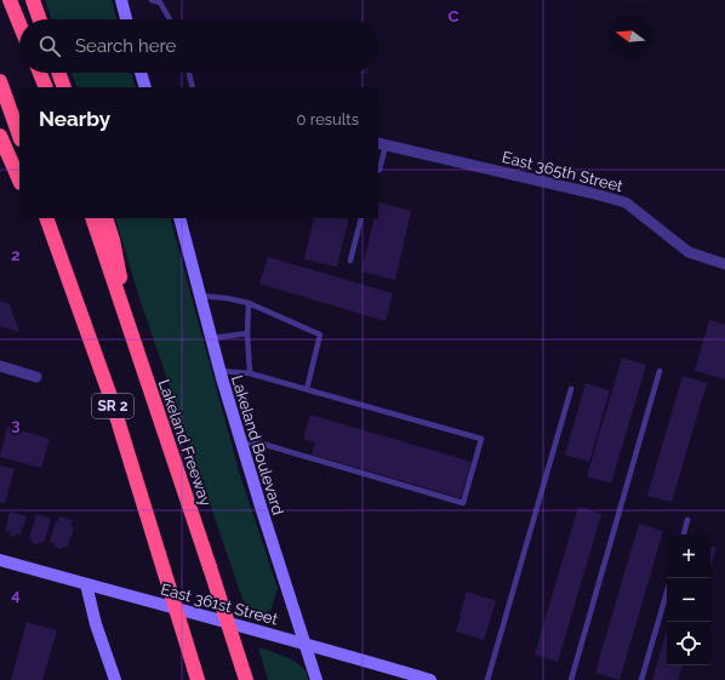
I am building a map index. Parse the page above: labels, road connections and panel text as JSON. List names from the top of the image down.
{
  "streets": {
    "highway": ["SR 2", "Lakeland Freeway"],
    "street": ["East 365th Street", "Lakeland Boulevard", "East 361st Street"]
  },
  "crossings": [
    ["Lakeland Boulevard", "East 361st Street"]
  ],
  "north": "left",
  "page": {
    "search": "Search here",
    "heading": ["Nearby", "0 results"],
    "map_buttons": ["+", "−"]
  },
  "grid": {
    "columns": ["C"],
    "rows": ["2", "3", "4"]
  }
}
